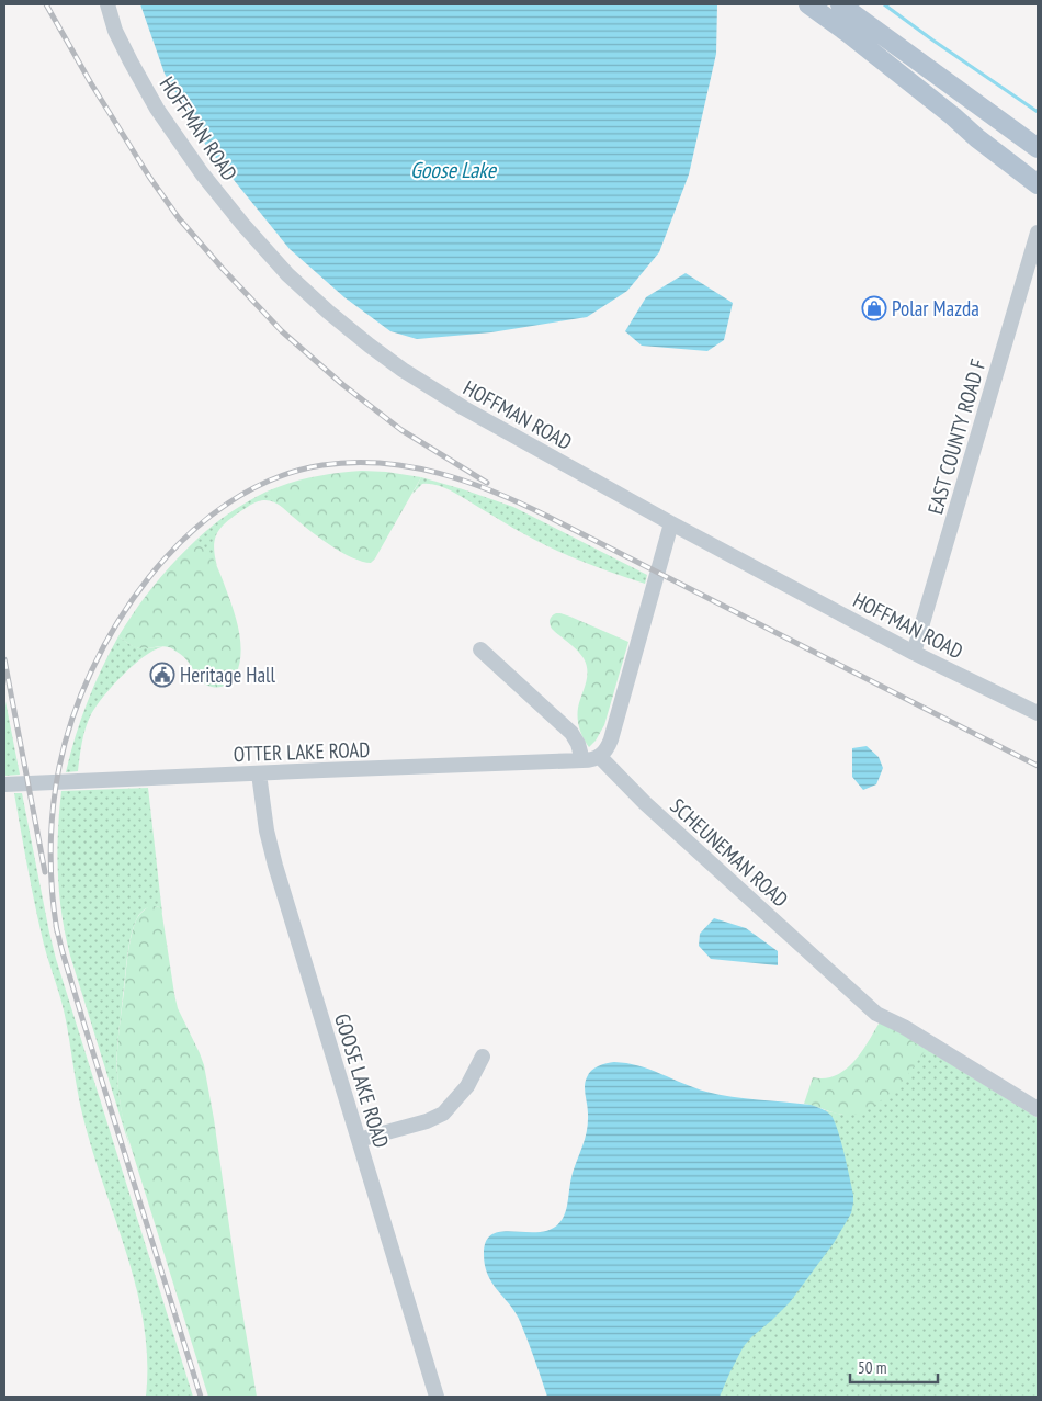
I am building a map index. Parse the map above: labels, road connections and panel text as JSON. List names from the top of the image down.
{
  "streets": {
    "street": [
      "HOFFMAN ROAD",
      "EAST COUNTY ROAD F",
      "OTTER LAKE ROAD",
      "SCHEUNEMAN ROAD",
      "GOOSE LAKE ROAD"
    ]
  },
  "crossings": [
    ["HOFFMAN ROAD", "EAST COUNTY ROAD F"],
    ["OTTER LAKE ROAD", "SCHEUNEMAN ROAD"],
    ["OTTER LAKE ROAD", "GOOSE LAKE ROAD"]
  ],
  "water": ["Goose Lake"],
  "places": {
    "shop": ["Polar Mazda"],
    "public building": ["Heritage Hall"]
  },
  "scale_bar": "50 m"
}
